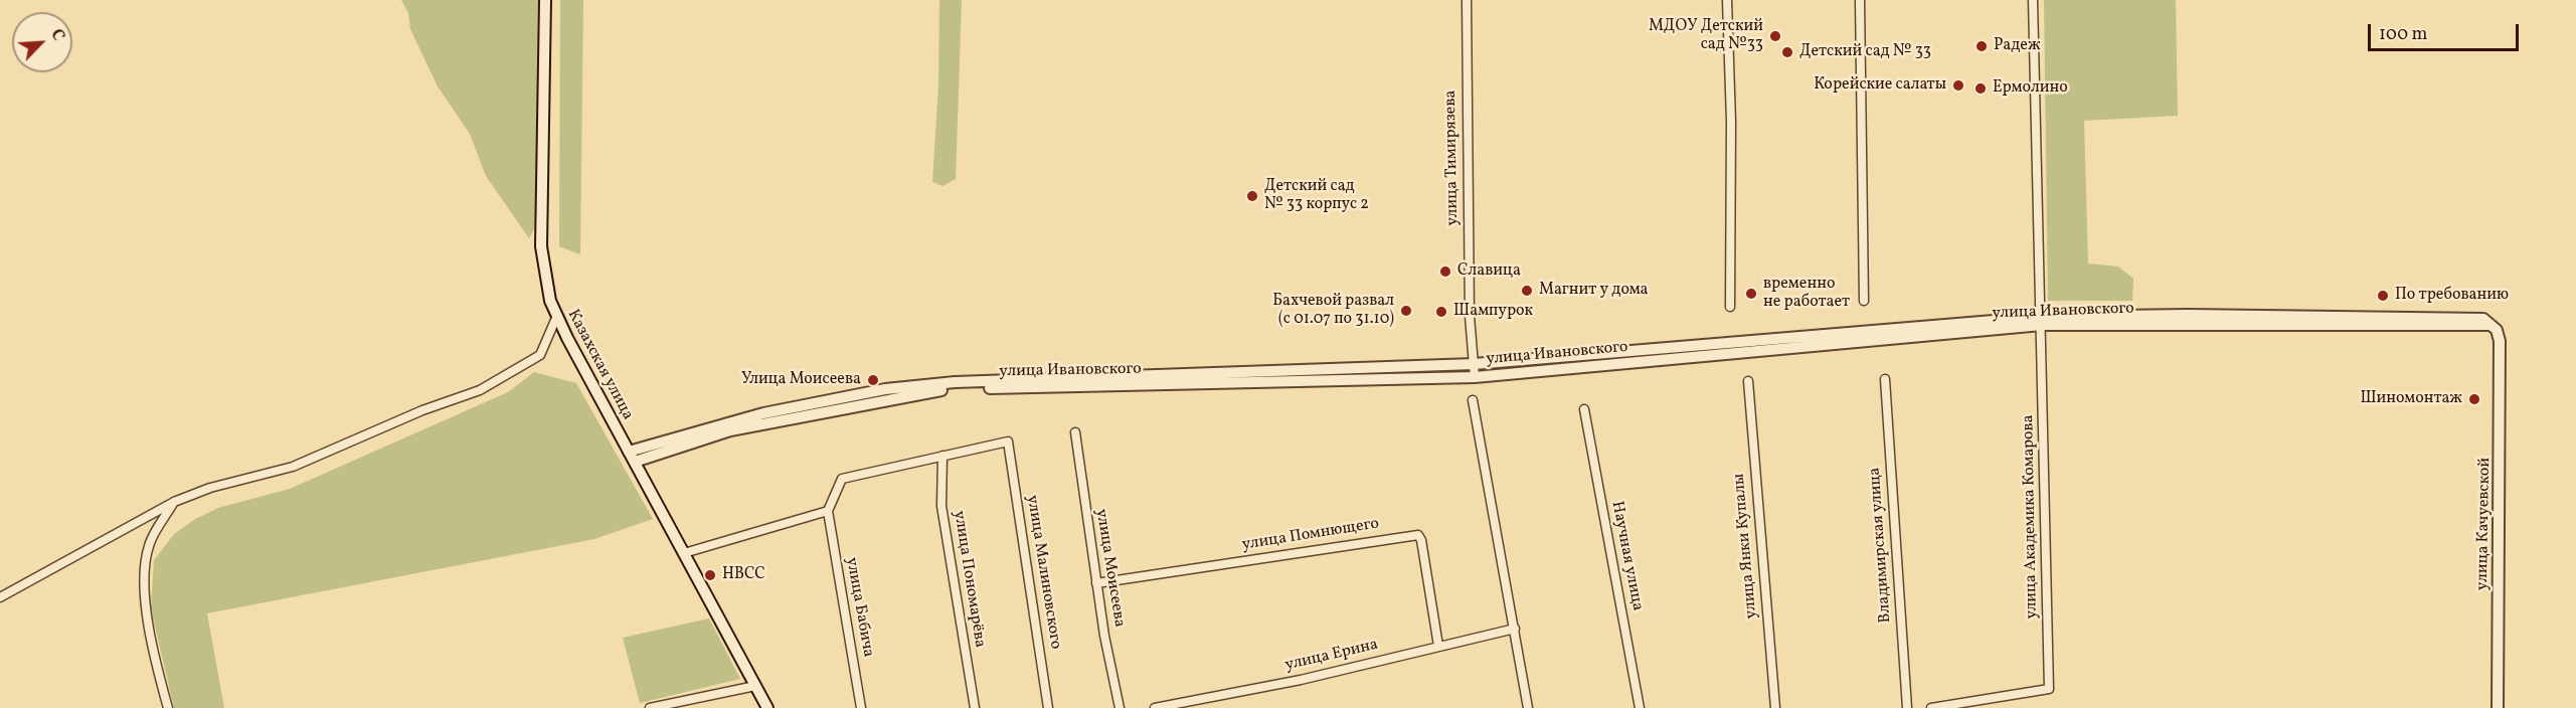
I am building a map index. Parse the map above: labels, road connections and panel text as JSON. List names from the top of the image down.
{
  "streets": {
    "street": [
      "улица Тимирязева",
      "улица Ивановского",
      "Казахская улица",
      "улица Академика Комарова",
      "улица Качуевской",
      "улица Помнющего",
      "Владимирская улица",
      "улица Янки Купалы",
      "Научная улица",
      "улица Моисеева",
      "улица Малиновского",
      "улица Пономарёва",
      "улица Бабича",
      "улица Ерина"
    ]
  },
  "crossings": [
    ["улица Тимирязева", "улица Ивановского"],
    ["улица Ивановского", "Казахская улица"],
    ["улица Ивановского", "улица Академика Комарова"],
    ["улица Ивановского", "улица Качуевской"],
    ["улица Помнющего", "улица Моисеева"],
    ["улица Помнющего", "улица Ерина"],
    ["улица Малиновского", "улица Пономарёва"]
  ],
  "places": [
    "МДОУ Детский сад №33",
    "Радеж",
    "Детский сад № 33",
    "Корейские салаты",
    "Ермолино",
    "Детский сад № 33 корпус 2",
    "Славица",
    "Магнит у дома",
    "временно не работает",
    "По требованию",
    "Бахчевой развал (с 01.07 по 31.10)",
    "Шампурок",
    "Улица Моисеева",
    "Шиномонтаж",
    "НВСС"
  ],
  "scale_bar": "100 m",
  "north": "top right"
}
